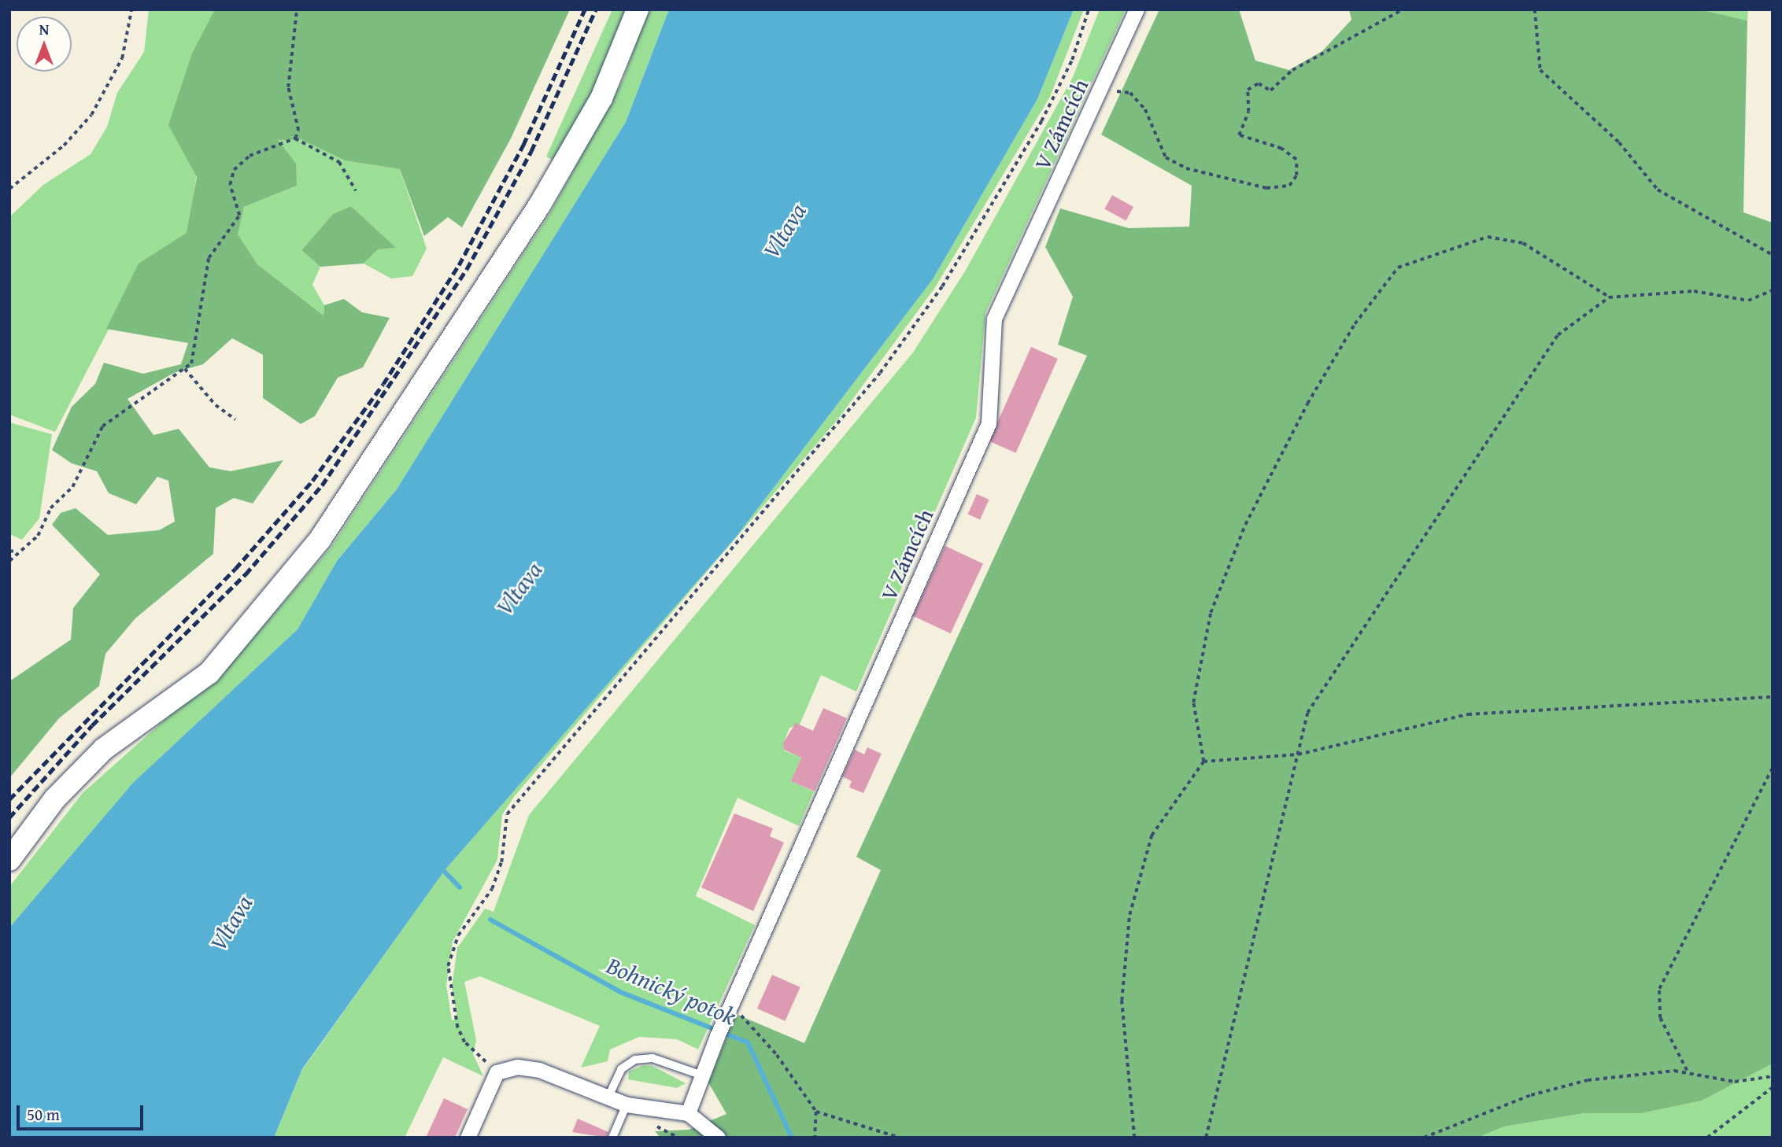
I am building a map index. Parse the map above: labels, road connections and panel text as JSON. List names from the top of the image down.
{
  "streets": {
    "street": ["V Zámcích"]
  },
  "water": ["Vltava", "Bohnický potok"],
  "scale_bar": "50 m",
  "north": "top"
}
